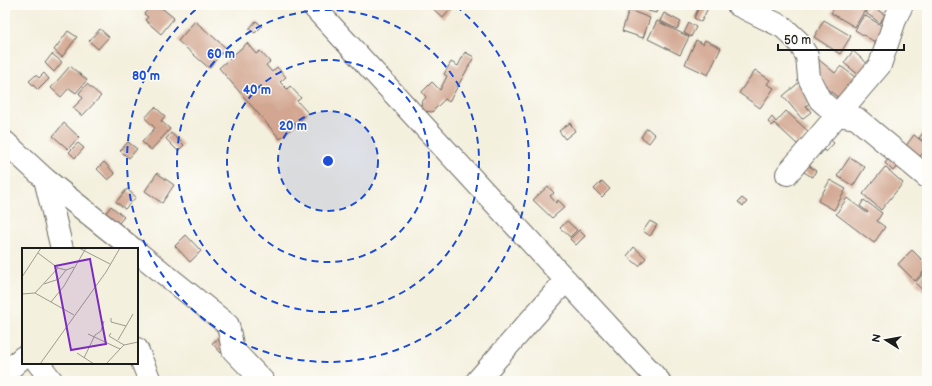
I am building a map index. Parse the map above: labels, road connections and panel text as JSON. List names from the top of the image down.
{
  "scale_bar": "50 m",
  "north": "left",
  "rings": [
    "60 m",
    "80 m",
    "40 m",
    "20 m"
  ]
}
